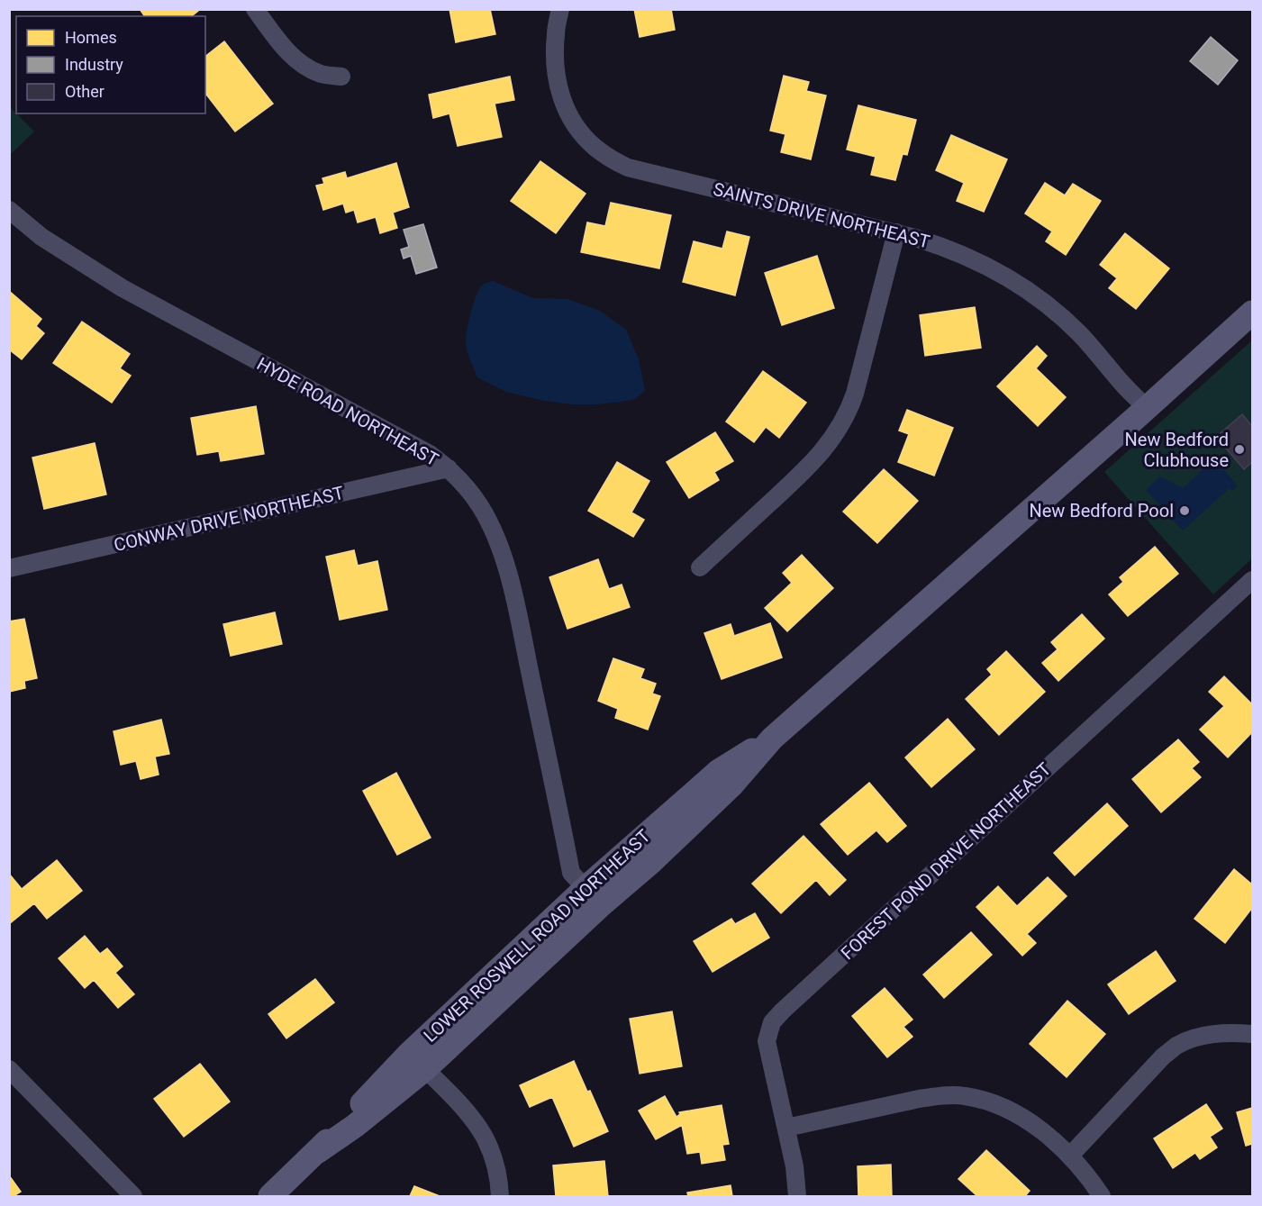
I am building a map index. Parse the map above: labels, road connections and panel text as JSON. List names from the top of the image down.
{
  "streets": {
    "street": [
      "SAINTS DRIVE NORTHEAST",
      "HYDE ROAD NORTHEAST",
      "CONWAY DRIVE NORTHEAST",
      "FOREST POND DRIVE NORTHEAST",
      "LOWER ROSWELL ROAD NORTHEAST"
    ]
  },
  "crossings": [
    ["SAINTS DRIVE NORTHEAST", "LOWER ROSWELL ROAD NORTHEAST"],
    ["HYDE ROAD NORTHEAST", "CONWAY DRIVE NORTHEAST"],
    ["HYDE ROAD NORTHEAST", "LOWER ROSWELL ROAD NORTHEAST"]
  ],
  "places": ["New Bedford Clubhouse", "New Bedford Pool"],
  "legend": ["Homes", "Industry", "Other"]
}
